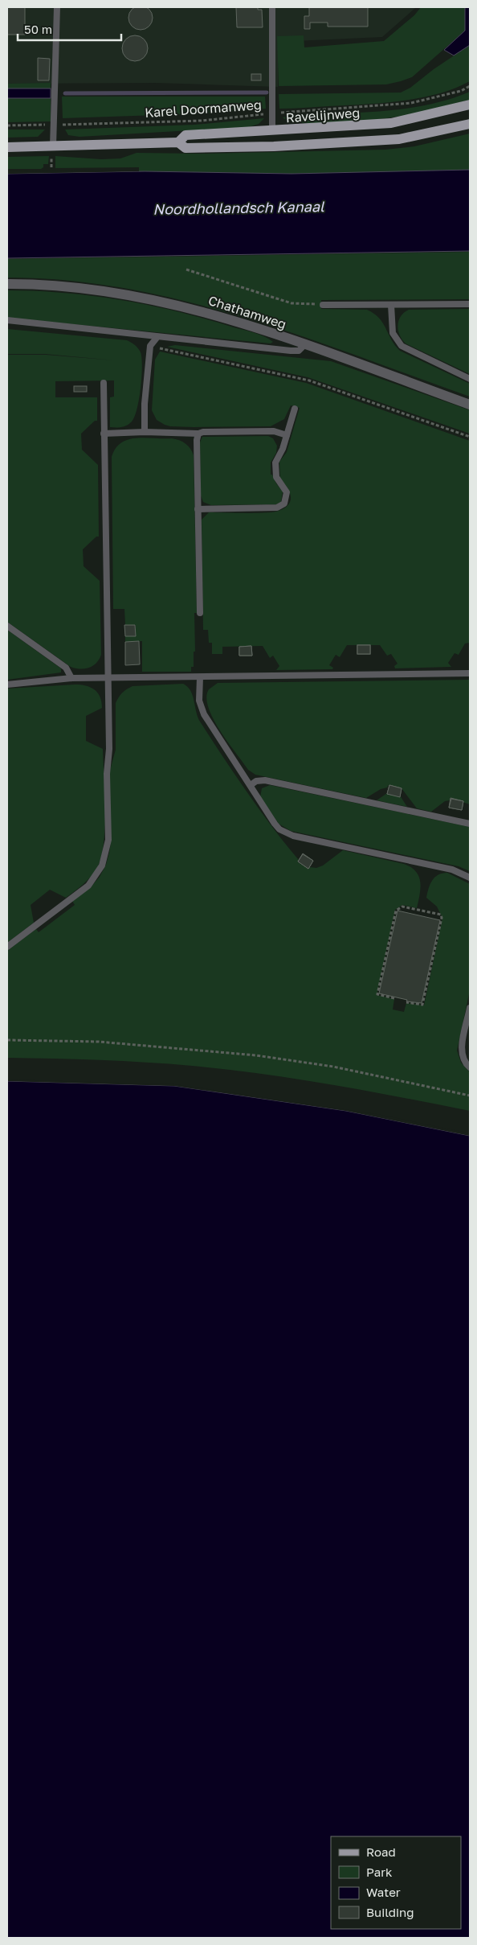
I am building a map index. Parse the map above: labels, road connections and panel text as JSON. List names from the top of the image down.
{
  "streets": {
    "main road": ["Ravelijnweg"],
    "street": ["Chathamweg"],
    "path": ["Karel Doormanweg"]
  },
  "water": ["Noordhollandsch Kanaal"],
  "legend": [
    "Road",
    "Park",
    "Water",
    "Building"
  ],
  "scale_bar": "50 m"
}
